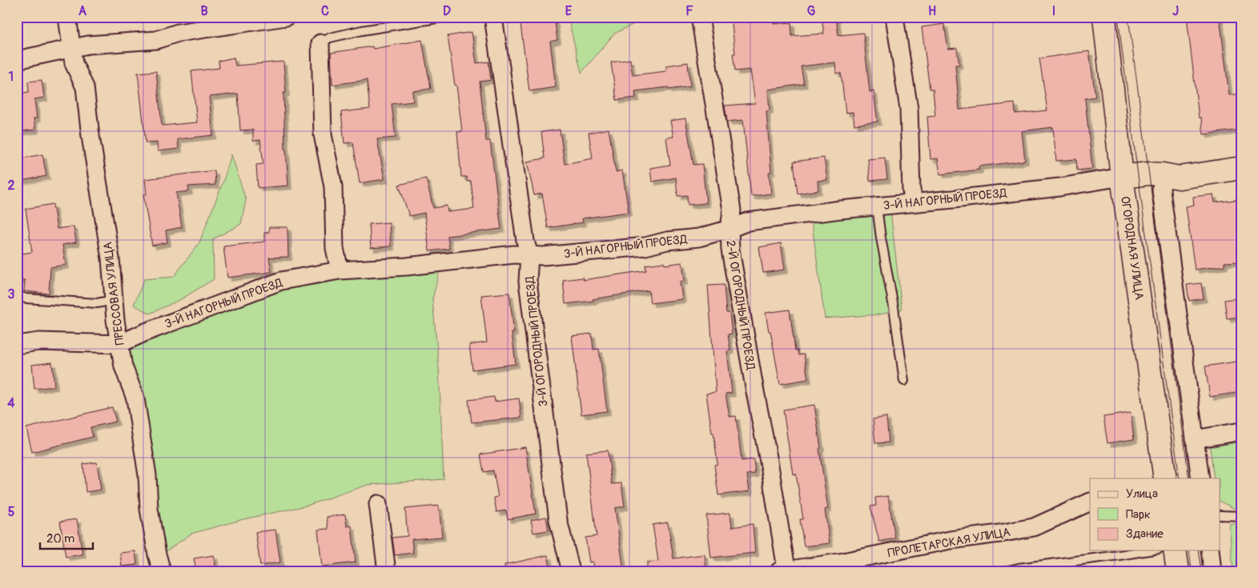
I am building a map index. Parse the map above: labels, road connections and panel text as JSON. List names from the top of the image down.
{
  "streets": {
    "street": [
      "3-Й НАГОРНЫЙ ПРОЕЗД",
      "ОГОРОДНАЯ УЛИЦА",
      "ПРЕССОВАЯ УЛИЦА",
      "2-Й ОГОРОДНЫЙ ПРОЕЗД",
      "3-Й ОГОРОДНЫЙ ПРОЕЗД",
      "ПРОЛЕТАРСКАЯ УЛИЦА"
    ]
  },
  "crossings": [
    ["3-Й НАГОРНЫЙ ПРОЕЗД", "ОГОРОДНАЯ УЛИЦА"],
    ["3-Й НАГОРНЫЙ ПРОЕЗД", "ПРЕССОВАЯ УЛИЦА"],
    ["3-Й НАГОРНЫЙ ПРОЕЗД", "2-Й ОГОРОДНЫЙ ПРОЕЗД"],
    ["3-Й НАГОРНЫЙ ПРОЕЗД", "3-Й ОГОРОДНЫЙ ПРОЕЗД"],
    ["2-Й ОГОРОДНЫЙ ПРОЕЗД", "ПРОЛЕТАРСКАЯ УЛИЦА"]
  ],
  "legend": ["Улица", "Парк", "Здание"],
  "scale_bar": "20 m",
  "grid": {
    "columns": [
      "A",
      "B",
      "C",
      "D",
      "E",
      "F",
      "G",
      "H",
      "I",
      "J"
    ],
    "rows": [
      "1",
      "2",
      "3",
      "4",
      "5"
    ]
  }
}
